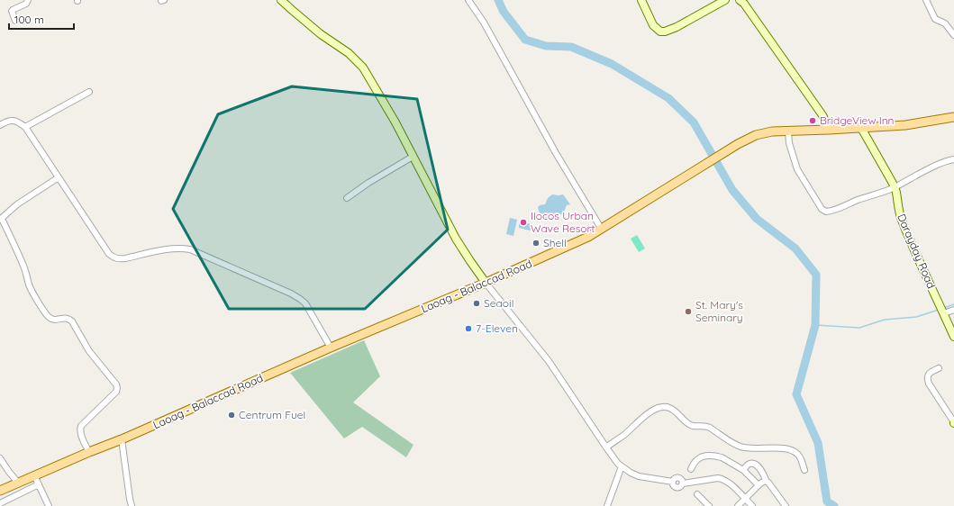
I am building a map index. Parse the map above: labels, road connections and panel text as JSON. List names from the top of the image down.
{
  "streets": {
    "main road": ["Laoag - Balaccad Road"],
    "street": ["Darayday Road"]
  },
  "crossings": [
    ["Darayday Road", "Laoag - Balaccad Road"]
  ],
  "places": [
    "BridgeView Inn",
    "Ilocos Urban Wave Resort",
    "Shell",
    "Seaoil",
    "St. Mary's Seminary",
    "7-Eleven",
    "Centrum Fuel"
  ],
  "scale_bar": "100 m"
}
